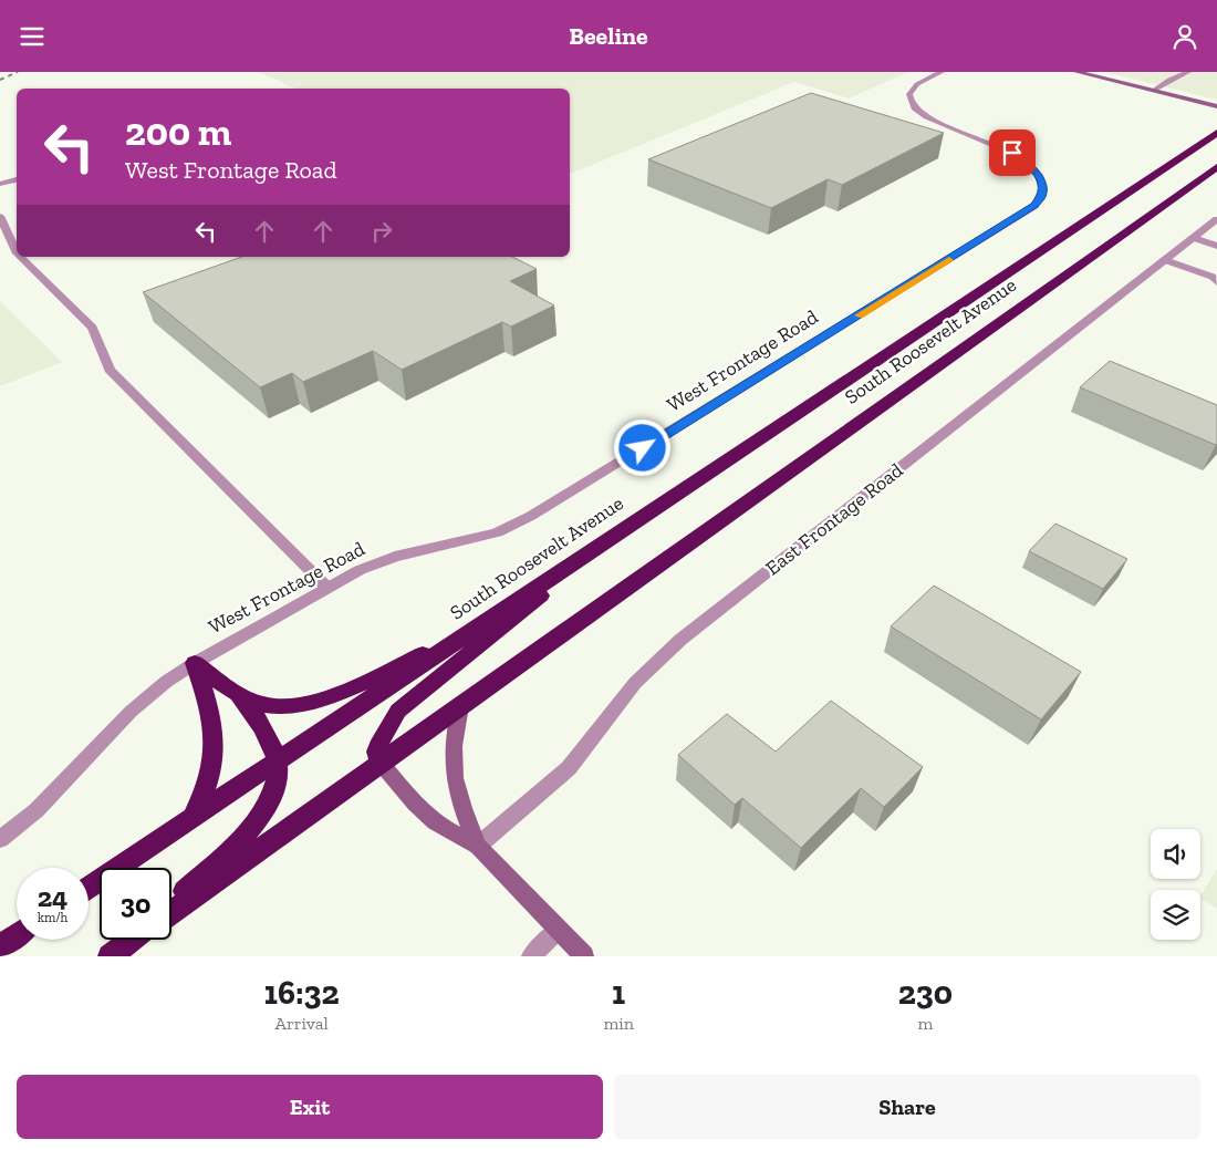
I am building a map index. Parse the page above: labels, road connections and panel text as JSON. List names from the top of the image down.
{
  "streets": {
    "highway": ["South Roosevelt Avenue"],
    "street": ["West Frontage Road", "East Frontage Road"]
  },
  "page": {
    "header": "Beeline",
    "turn": ["200 m", "West Frontage Road"],
    "speed": "24 km/h",
    "limit": "30",
    "eta": [
      "16:32",
      "Arrival",
      "1",
      "min",
      "230",
      "m"
    ],
    "buttons": ["Exit", "Share"]
  }
}
